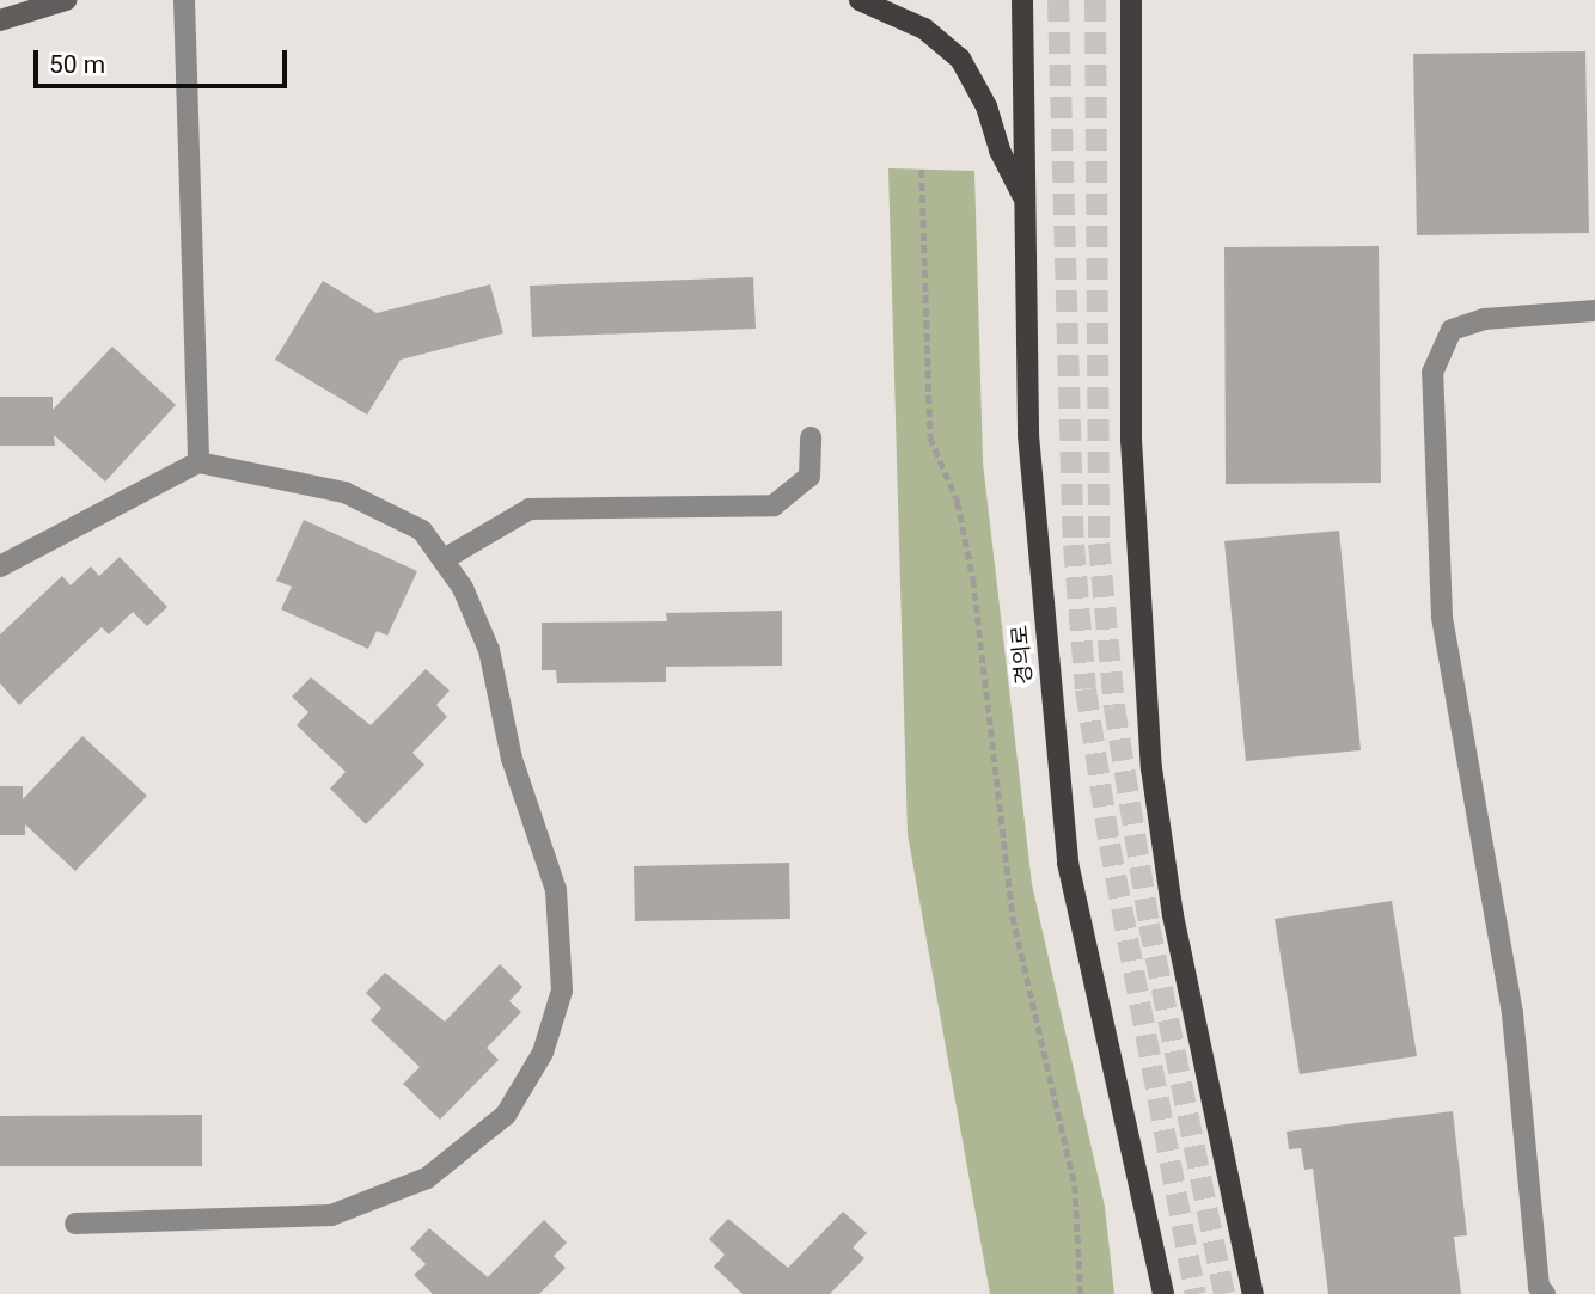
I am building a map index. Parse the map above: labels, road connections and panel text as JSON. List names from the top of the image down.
{
  "streets": {
    "main road": ["경의로"]
  },
  "scale_bar": "50 m"
}
